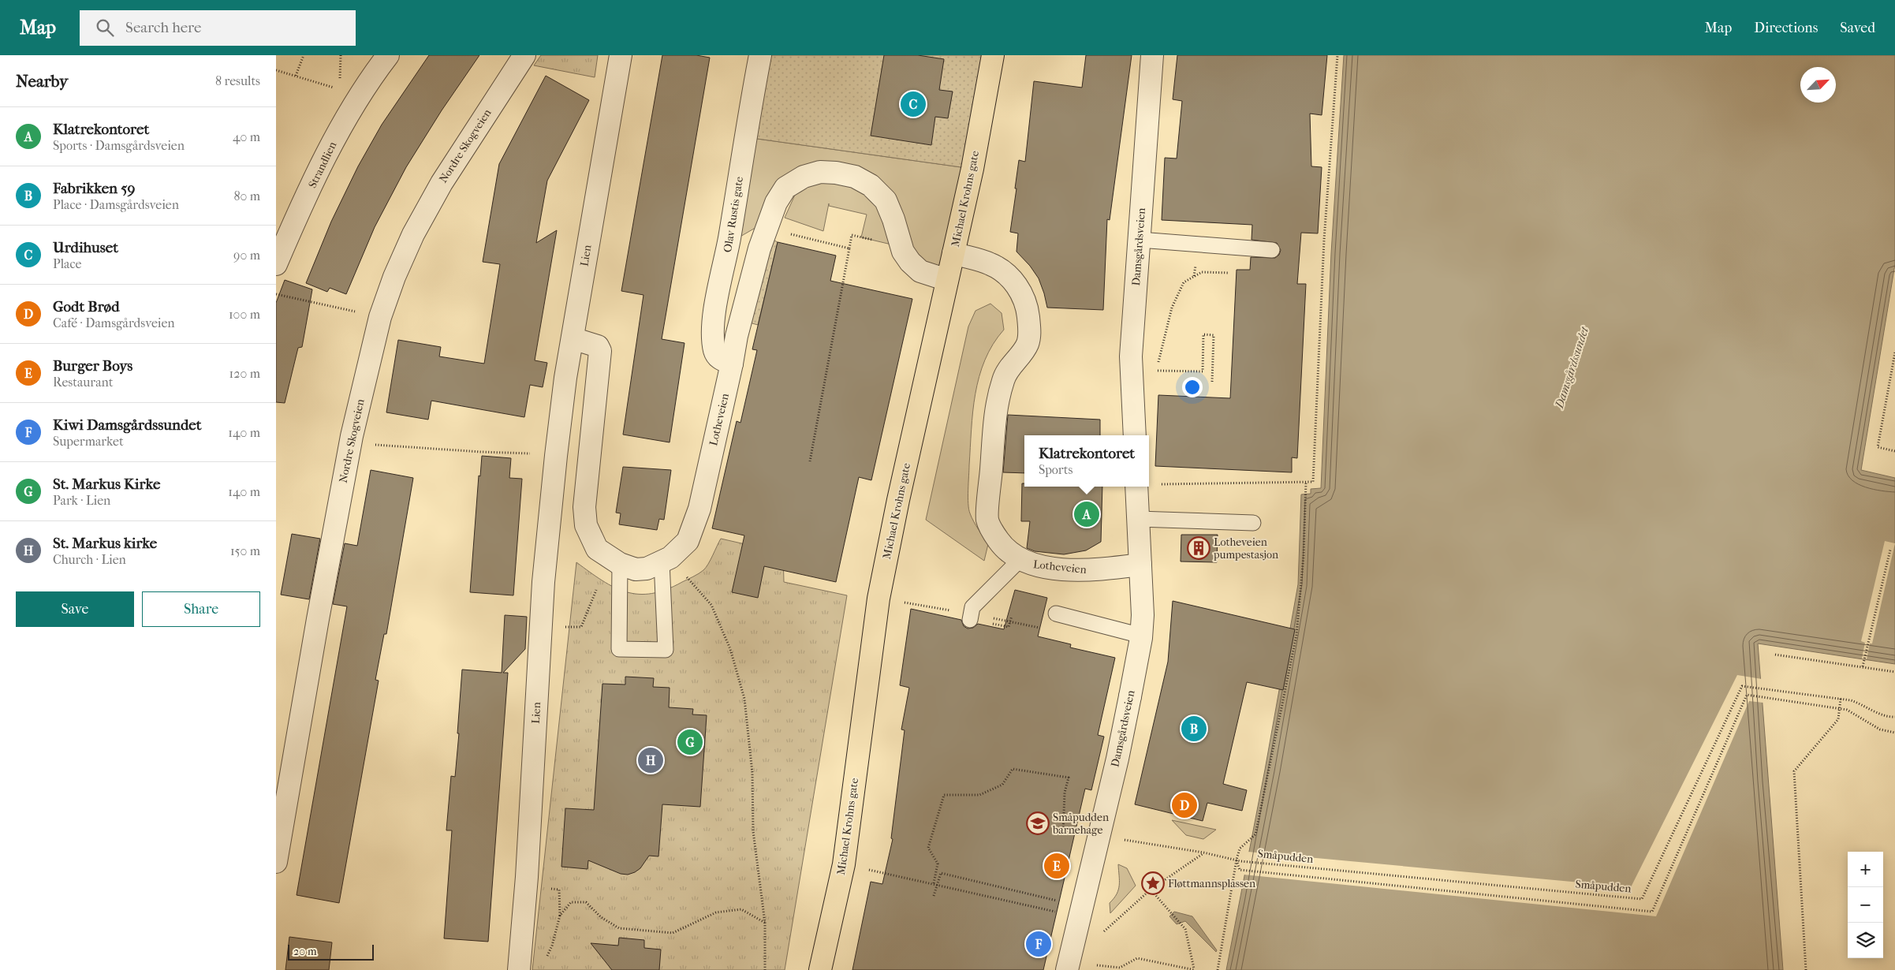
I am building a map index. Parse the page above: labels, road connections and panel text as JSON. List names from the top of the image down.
{
  "streets": {
    "main road": ["Michael Krohns gate"],
    "street": [
      "Nordre Skogveien",
      "Strandlien",
      "Olav Rustis gate",
      "Damsgårdsveien",
      "Lien",
      "Lotheveien"
    ],
    "path": ["Småpudden"]
  },
  "crossings": [
    ["Michael Krohns gate", "Lotheveien"],
    ["Olav Rustis gate", "Lotheveien"],
    ["Damsgårdsveien", "Lotheveien"],
    ["Lien", "Lotheveien"]
  ],
  "water": ["Damsgårdssundet"],
  "places": {
    "building": ["Lotheveien pumpestasjon"],
    "school or university": ["Småpudden barnehage"],
    "place": ["Fløttmannsplassen"]
  },
  "scale_bar": "20 m",
  "north": "top right",
  "page": {
    "header": "Map",
    "search": "Search here",
    "nav": ["Map", "Directions", "Saved"],
    "heading": ["Nearby", "8 results"],
    "pins": [
      "C",
      "A",
      "B",
      "G",
      "H",
      "D",
      "E",
      "F"
    ],
    "list": [
      {
        "mark": "A",
        "name": "Klatrekontoret",
        "note": "Sports · Damsgårdsveien",
        "value": "40 m"
      },
      {
        "mark": "B",
        "name": "Fabrikken 59",
        "note": "Place · Damsgårdsveien",
        "value": "80 m"
      },
      {
        "mark": "C",
        "name": "Urdihuset",
        "note": "Place",
        "value": "90 m"
      },
      {
        "mark": "D",
        "name": "Godt Brød",
        "note": "Café · Damsgårdsveien",
        "value": "100 m"
      },
      {
        "mark": "E",
        "name": "Burger Boys",
        "note": "Restaurant",
        "value": "120 m"
      },
      {
        "mark": "F",
        "name": "Kiwi Damsgårdssundet",
        "note": "Supermarket",
        "value": "140 m"
      },
      {
        "mark": "G",
        "name": "St. Markus Kirke",
        "note": "Park · Lien",
        "value": "140 m"
      },
      {
        "mark": "H",
        "name": "St. Markus kirke",
        "note": "Church · Lien",
        "value": "150 m"
      }
    ],
    "popup": ["Klatrekontoret", "Sports"],
    "buttons": ["Save", "Share"],
    "map_buttons": ["+", "−"],
    "scale": "20 m"
  }
}
